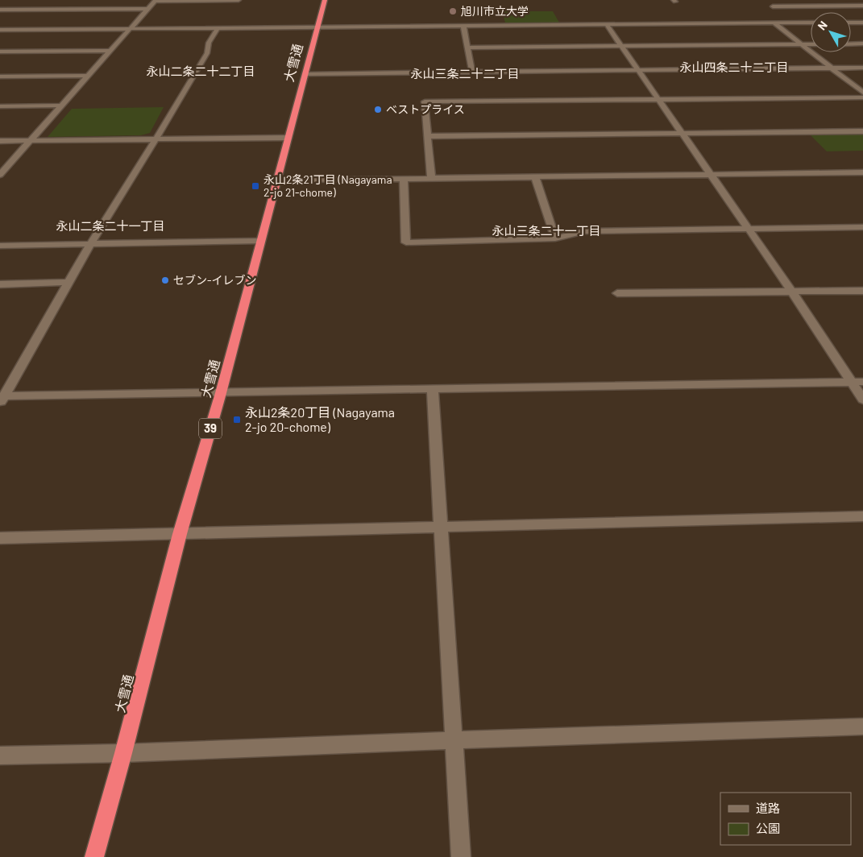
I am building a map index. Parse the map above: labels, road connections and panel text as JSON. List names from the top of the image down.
{
  "streets": {
    "highway": ["大雪通", "39"]
  },
  "districts": [
    "永山四条二十二丁目",
    "永山二条二十二丁目",
    "永山三条二十二丁目",
    "永山二条二十一丁目",
    "永山三条二十一丁目"
  ],
  "places": {
    "other": ["旭川市立大学", "ベストプライス", "セブン-イレブン"],
    "transit": ["永山2条21丁目 (Nagayama 2-jo 21-chome)", "永山2条20丁目 (Nagayama 2-jo 20-chome)"]
  },
  "legend": ["道路", "公園"],
  "north": "top left"
}
